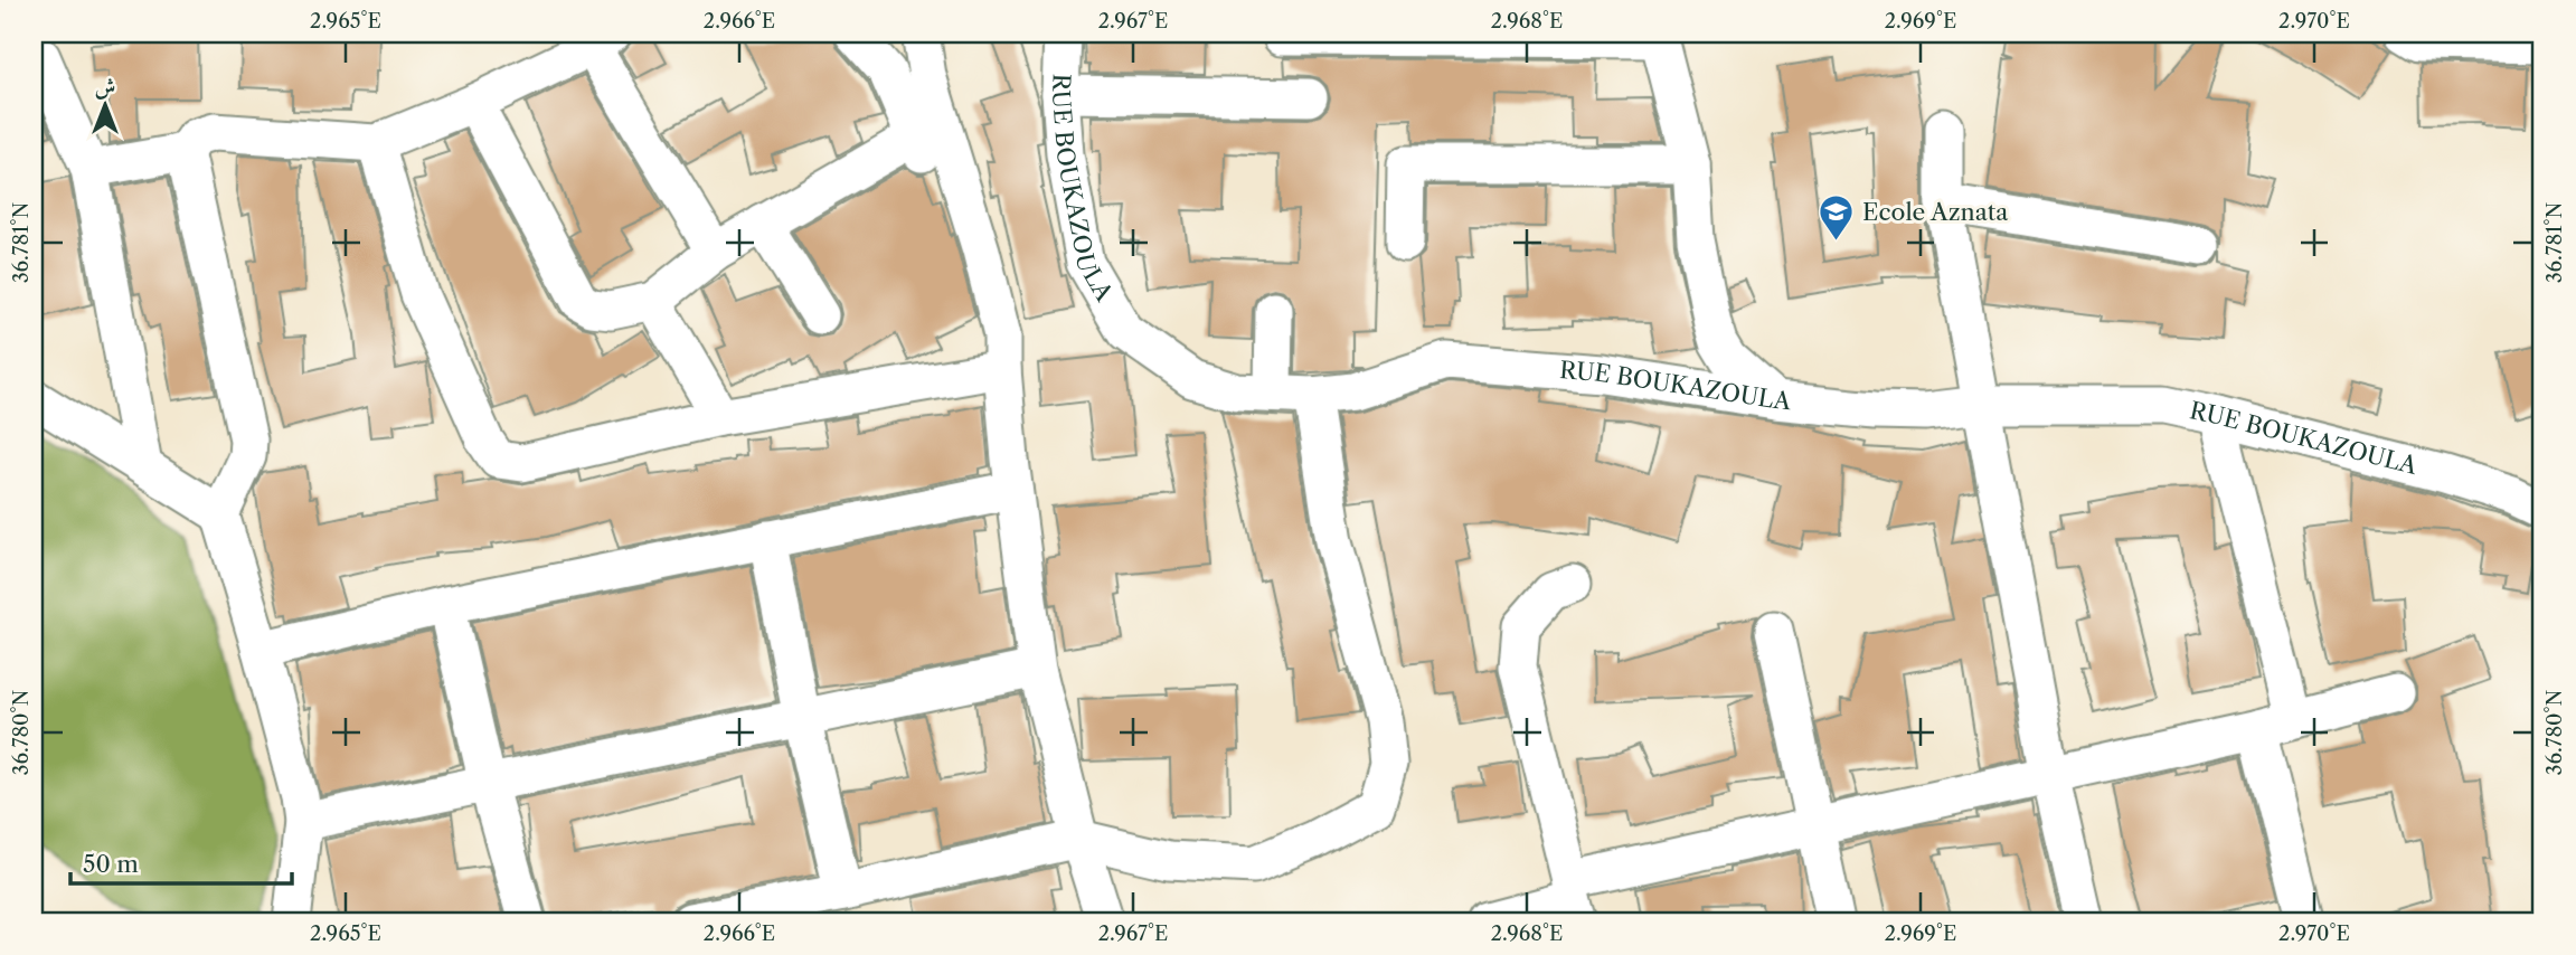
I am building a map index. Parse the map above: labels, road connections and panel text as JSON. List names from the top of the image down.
{
  "streets": {
    "street": ["RUE BOUKAZOULA"]
  },
  "places": {
    "school or university": ["Ecole Aznata"]
  },
  "scale_bar": "50 m",
  "north": "top",
  "coordinates": [
    "2.965°E",
    "2.966°E",
    "2.967°E",
    "2.968°E",
    "2.969°E",
    "2.970°E",
    "36.781°N",
    "36.780°N"
  ]
}
